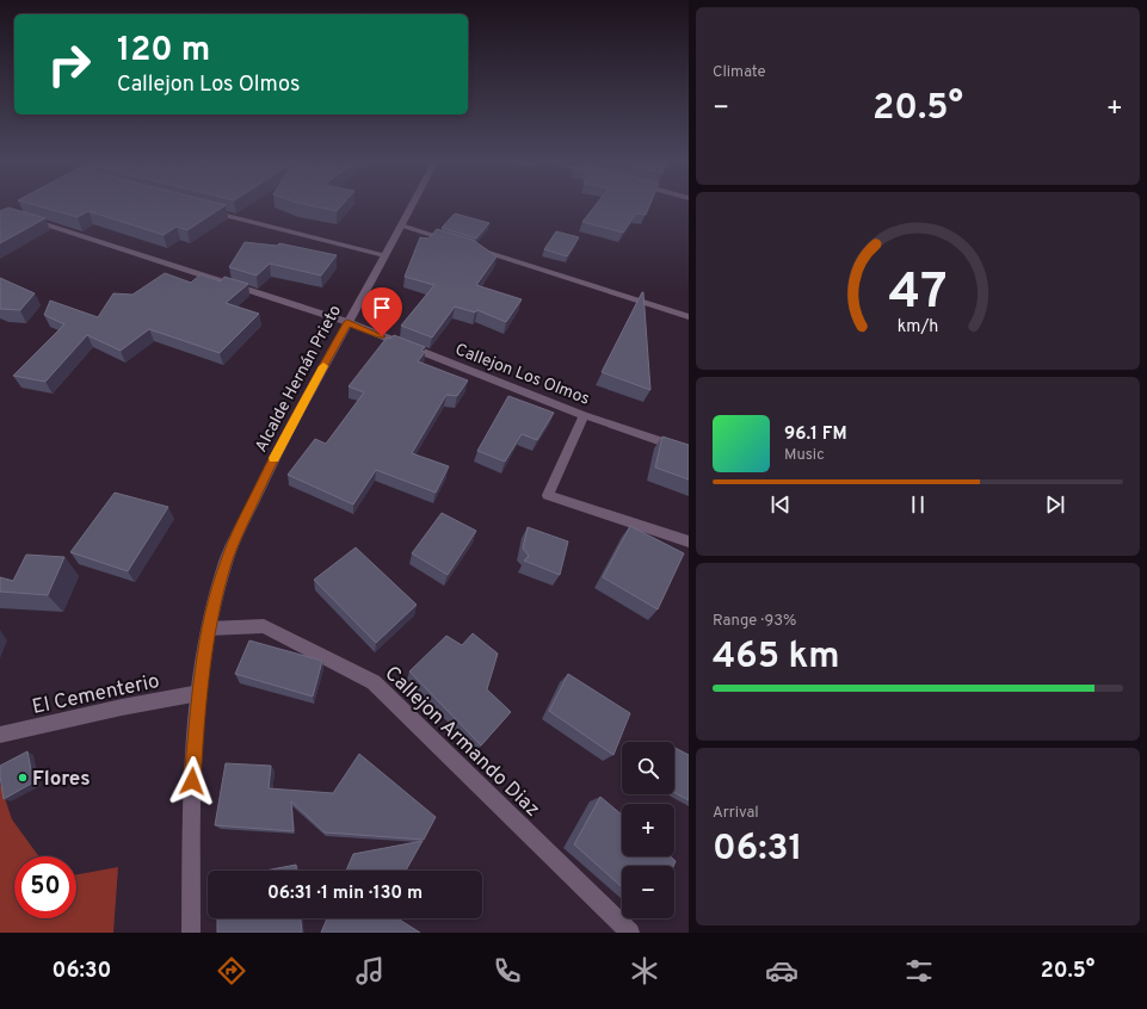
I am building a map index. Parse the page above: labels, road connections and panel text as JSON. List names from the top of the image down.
{
  "streets": {
    "street": [
      "Callejon Los Olmos",
      "Alcalde Hernán Prieto",
      "El Cementerio",
      "Callejon Armando Diaz"
    ]
  },
  "crossings": [
    ["Callejon Los Olmos", "Alcalde Hernán Prieto"],
    ["Alcalde Hernán Prieto", "El Cementerio"],
    ["Alcalde Hernán Prieto", "Callejon Armando Diaz"]
  ],
  "places": ["Flores"],
  "page": {
    "tile": [
      "Climate",
      ["Range · 93%", "465 km"],
      ["Arrival", "06:31"]
    ],
    "turn": ["120 m", "Callejon Los Olmos"],
    "heat": ["−", "20.5°", "+"],
    "song": ["96.1 FM", "Music"],
    "map_buttons": ["+", "−"],
    "limit": "50",
    "trip": "06:31 · 1 min · 130 m",
    "tabs": ["06:30", "20.5°"],
    "gauge": ["47", "km/h"]
  }
}
